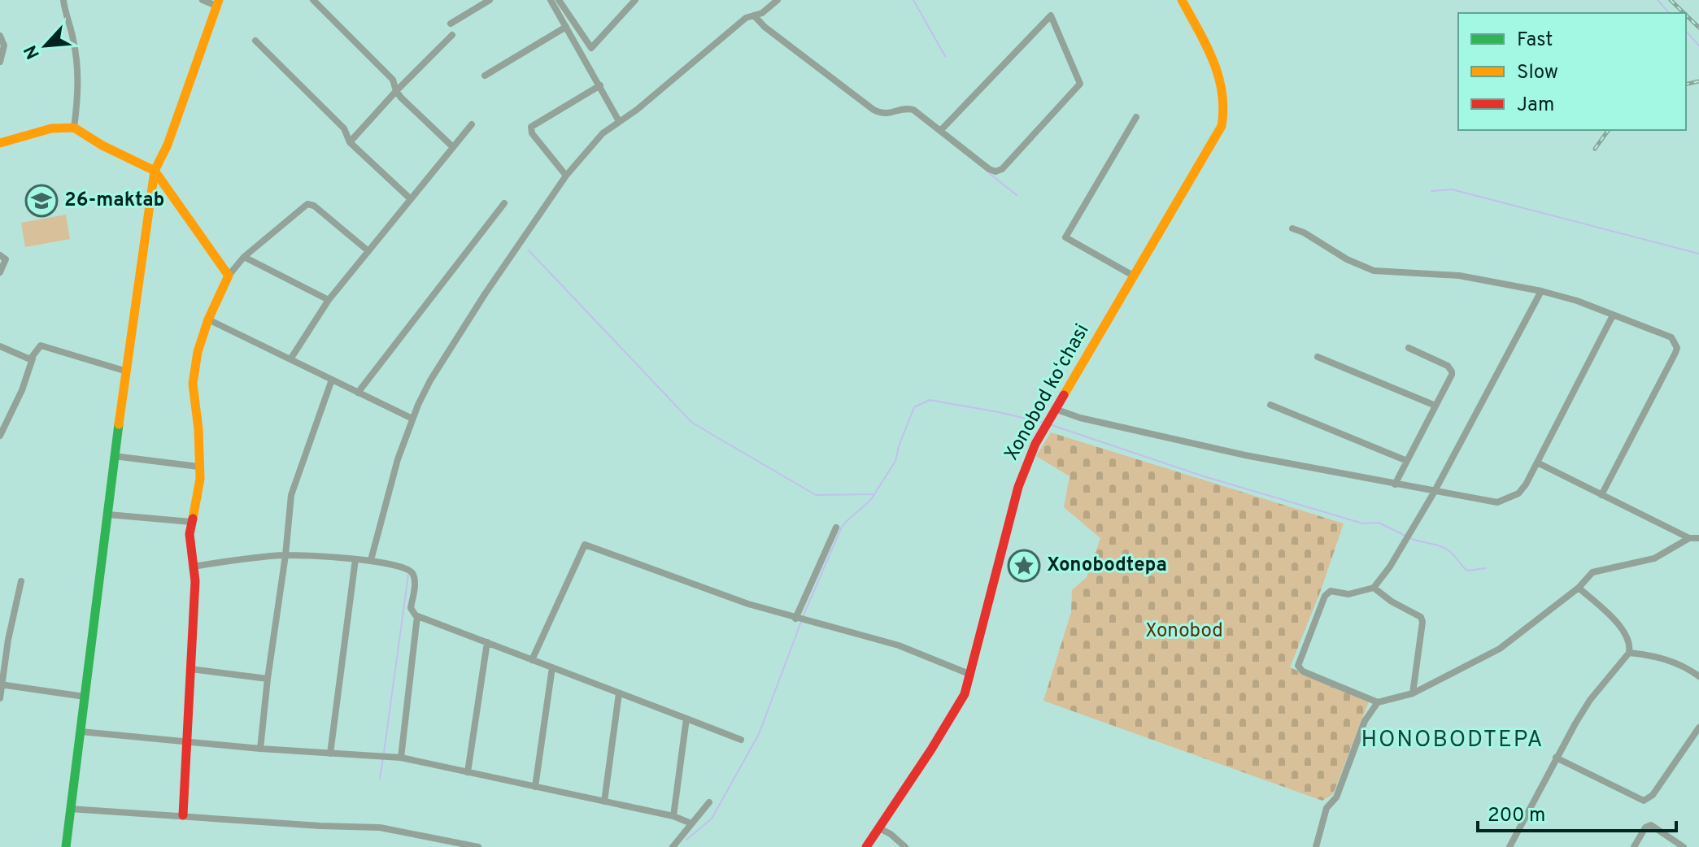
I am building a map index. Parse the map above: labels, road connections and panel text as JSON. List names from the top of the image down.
{
  "streets": {
    "street": ["Xonobod koʻchasi"]
  },
  "districts": ["HONOBODTEPA"],
  "parks": ["Xonobod"],
  "places": {
    "school or university": ["26-maktab"],
    "place": ["Xonobodtepa"]
  },
  "legend": ["Fast", "Slow", "Jam"],
  "scale_bar": "200 m",
  "north": "bottom left"
}
